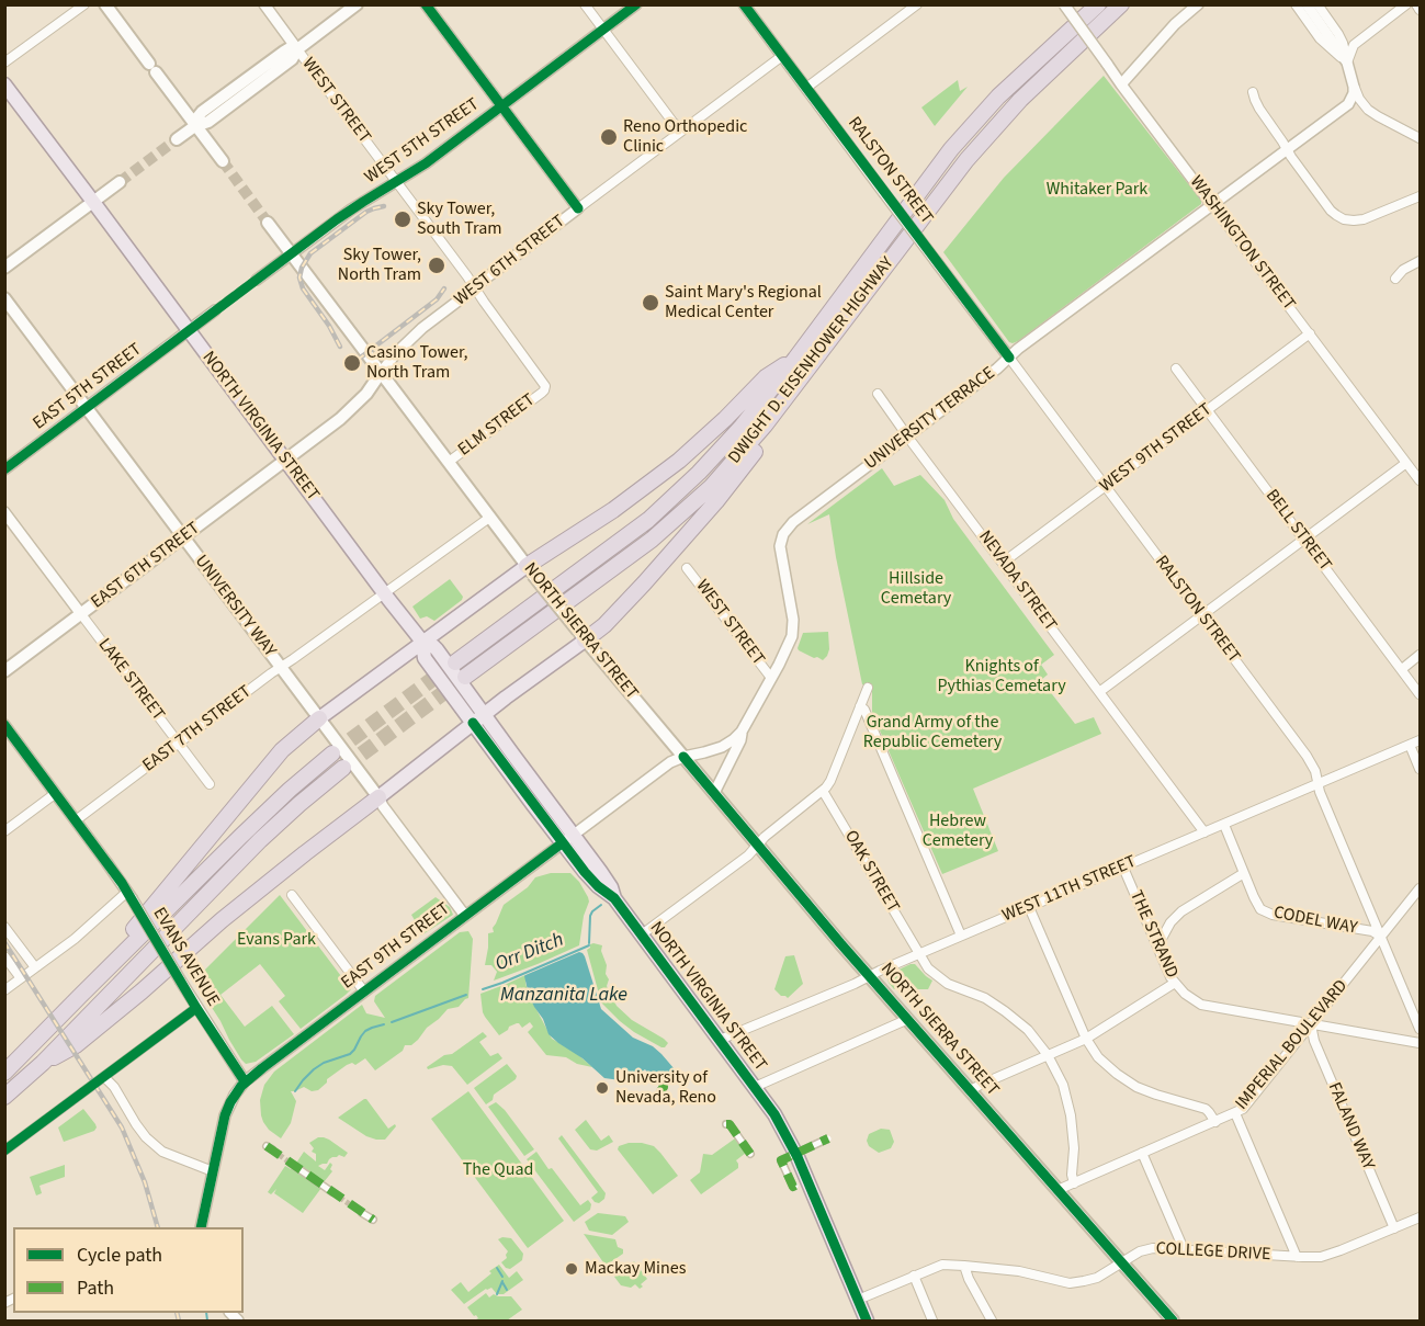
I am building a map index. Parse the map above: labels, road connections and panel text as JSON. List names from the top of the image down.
{
  "streets": {
    "highway": ["DWIGHT D. EISENHOWER HIGHWAY"],
    "main road": [
      "WEST 6TH STREET",
      "NORTH VIRGINIA STREET",
      "EAST 6TH STREET",
      "UNIVERSITY WAY",
      "NORTH SIERRA STREET"
    ],
    "street": [
      "WEST STREET",
      "WEST 5TH STREET",
      "RALSTON STREET",
      "WASHINGTON STREET",
      "EAST 5TH STREET",
      "UNIVERSITY TERRACE",
      "ELM STREET",
      "WEST 9TH STREET",
      "BELL STREET",
      "NEVADA STREET",
      "LAKE STREET",
      "EAST 7TH STREET",
      "OAK STREET",
      "WEST 11TH STREET",
      "CODEL WAY",
      "THE STRAND",
      "EAST 9TH STREET",
      "EVANS AVENUE",
      "IMPERIAL BOULEVARD",
      "FALAND WAY",
      "COLLEGE DRIVE"
    ]
  },
  "crossings": [
    ["WEST STREET", "WEST 5TH STREET"],
    ["WEST STREET", "WEST 6TH STREET"],
    ["WEST STREET", "UNIVERSITY TERRACE"],
    ["WEST STREET", "ELM STREET"],
    ["WEST 5TH STREET", "NORTH SIERRA STREET"],
    ["RALSTON STREET", "WEST 6TH STREET"],
    ["RALSTON STREET", "UNIVERSITY TERRACE"],
    ["RALSTON STREET", "WEST 9TH STREET"],
    ["RALSTON STREET", "WEST 11TH STREET"],
    ["RALSTON STREET", "CODEL WAY"],
    ["RALSTON STREET", "IMPERIAL BOULEVARD"],
    ["WASHINGTON STREET", "UNIVERSITY TERRACE"],
    ["WASHINGTON STREET", "WEST 9TH STREET"],
    ["WEST 6TH STREET", "NORTH VIRGINIA STREET"],
    ["WEST 6TH STREET", "EAST 6TH STREET"],
    ["WEST 6TH STREET", "NORTH SIERRA STREET"],
    ["EAST 5TH STREET", "NORTH VIRGINIA STREET"],
    ["EAST 5TH STREET", "UNIVERSITY WAY"],
    ["UNIVERSITY TERRACE", "NEVADA STREET"],
    ["UNIVERSITY TERRACE", "NORTH SIERRA STREET"],
    ["ELM STREET", "NORTH SIERRA STREET"],
    ["NORTH VIRGINIA STREET", "EAST 6TH STREET"],
    ["NORTH VIRGINIA STREET", "EAST 7TH STREET"],
    ["NORTH VIRGINIA STREET", "WEST 11TH STREET"],
    ["NORTH VIRGINIA STREET", "EAST 9TH STREET"],
    ["NORTH VIRGINIA STREET", "COLLEGE DRIVE"],
    ["WEST 9TH STREET", "BELL STREET"],
    ["WEST 9TH STREET", "NEVADA STREET"],
    ["EAST 6TH STREET", "UNIVERSITY WAY"],
    ["EAST 6TH STREET", "LAKE STREET"],
    ["NEVADA STREET", "WEST 11TH STREET"],
    ["UNIVERSITY WAY", "EAST 7TH STREET"],
    ["UNIVERSITY WAY", "EAST 9TH STREET"],
    ["NORTH SIERRA STREET", "EAST 7TH STREET"],
    ["NORTH SIERRA STREET", "WEST 11TH STREET"],
    ["NORTH SIERRA STREET", "IMPERIAL BOULEVARD"],
    ["NORTH SIERRA STREET", "COLLEGE DRIVE"],
    ["LAKE STREET", "EAST 7TH STREET"],
    ["EAST 7TH STREET", "EVANS AVENUE"],
    ["OAK STREET", "WEST 11TH STREET"],
    ["OAK STREET", "IMPERIAL BOULEVARD"],
    ["WEST 11TH STREET", "CODEL WAY"],
    ["WEST 11TH STREET", "THE STRAND"],
    ["CODEL WAY", "IMPERIAL BOULEVARD"],
    ["THE STRAND", "IMPERIAL BOULEVARD"],
    ["THE STRAND", "FALAND WAY"],
    ["EAST 9TH STREET", "EVANS AVENUE"],
    ["IMPERIAL BOULEVARD", "FALAND WAY"],
    ["FALAND WAY", "COLLEGE DRIVE"]
  ],
  "water": ["Orr Ditch", "Manzanita Lake"],
  "parks": [
    "Whitaker Park",
    "Hillside Cemetary",
    "Knights of Pythias Cemetary",
    "Grand Army of the Republic Cemetery",
    "Hebrew Cemetery",
    "Evans Park",
    "The Quad"
  ],
  "places": [
    "Reno Orthopedic Clinic",
    "Sky Tower, South Tram",
    "Sky Tower, North Tram",
    "Saint Mary's Regional Medical Center",
    "Casino Tower, North Tram",
    "University of Nevada, Reno",
    "Mackay Mines"
  ],
  "legend": ["Cycle path", "Path"]
}
